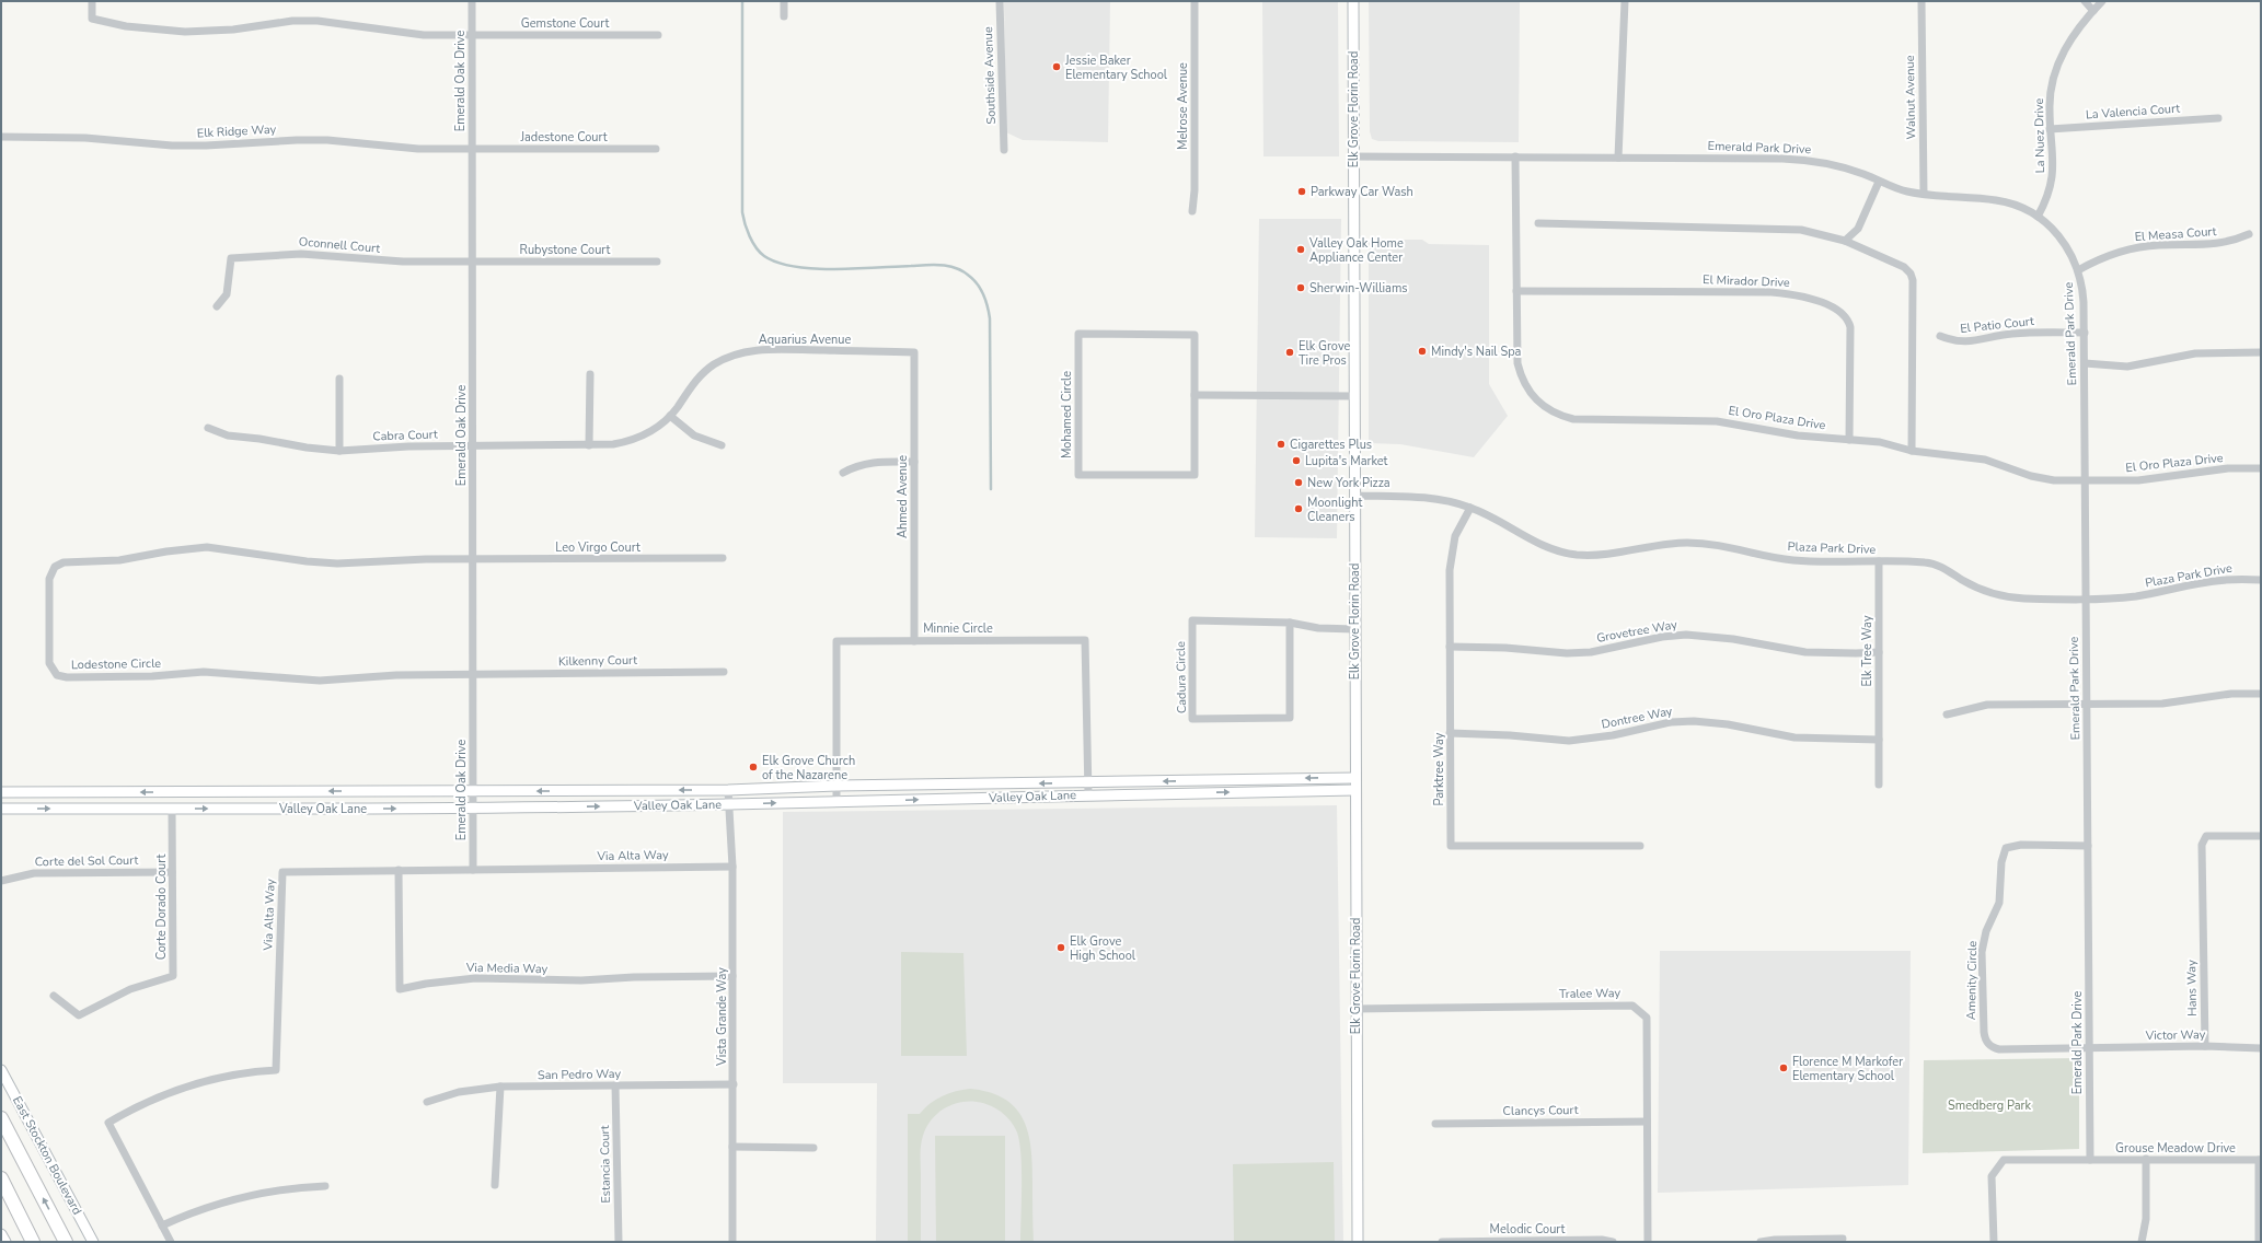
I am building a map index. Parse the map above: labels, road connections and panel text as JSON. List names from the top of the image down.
{
  "streets": {
    "street": [
      "Gemstone Court",
      "Southside Avenue",
      "Emerald Oak Drive",
      "Walnut Avenue",
      "Melrose Avenue",
      "Elk Grove Florin Road",
      "La Valencia Court",
      "Elk Ridge Way",
      "La Nuez Drive",
      "Jadestone Court",
      "Emerald Park Drive",
      "El Measa Court",
      "Oconnell Court",
      "Rubystone Court",
      "El Mirador Drive",
      "El Patio Court",
      "Aquarius Avenue",
      "Mohamed Circle",
      "El Oro Plaza Drive",
      "Cabra Court",
      "Ahmed Avenue",
      "Leo Virgo Court",
      "Plaza Park Drive",
      "Minnie Circle",
      "Grovetree Way",
      "Elk Tree Way",
      "Kilkenny Court",
      "Lodestone Circle",
      "Cadura Circle",
      "Dontree Way",
      "Parktree Way",
      "Valley Oak Lane",
      "Via Alta Way",
      "Corte del Sol Court",
      "Corte Dorado Court",
      "Via Media Way",
      "Amenity Circle",
      "Hans Way",
      "Tralee Way",
      "Vista Grande Way",
      "Victor Way",
      "San Pedro Way",
      "Clancys Court",
      "Grouse Meadow Drive",
      "East Stockton Boulevard",
      "Estancia Court",
      "Melodic Court"
    ]
  },
  "crossings": [
    ["Gemstone Court", "Emerald Oak Drive"],
    ["Emerald Oak Drive", "Elk Ridge Way"],
    ["Emerald Oak Drive", "Jadestone Court"],
    ["Emerald Oak Drive", "Oconnell Court"],
    ["Emerald Oak Drive", "Rubystone Court"],
    ["Emerald Oak Drive", "Aquarius Avenue"],
    ["Emerald Oak Drive", "Cabra Court"],
    ["Emerald Oak Drive", "Leo Virgo Court"],
    ["Emerald Oak Drive", "Kilkenny Court"],
    ["Emerald Oak Drive", "Lodestone Circle"],
    ["Emerald Oak Drive", "Valley Oak Lane"],
    ["Emerald Oak Drive", "Via Alta Way"],
    ["Walnut Avenue", "Emerald Park Drive"],
    ["Elk Grove Florin Road", "Emerald Park Drive"],
    ["Elk Grove Florin Road", "Plaza Park Drive"],
    ["Elk Grove Florin Road", "Cadura Circle"],
    ["Elk Grove Florin Road", "Valley Oak Lane"],
    ["Elk Grove Florin Road", "Tralee Way"],
    ["La Valencia Court", "La Nuez Drive"],
    ["Elk Ridge Way", "Jadestone Court"],
    ["La Nuez Drive", "Emerald Park Drive"],
    ["Emerald Park Drive", "El Measa Court"],
    ["Emerald Park Drive", "El Patio Court"],
    ["Emerald Park Drive", "El Oro Plaza Drive"],
    ["Emerald Park Drive", "Plaza Park Drive"],
    ["Emerald Park Drive", "Amenity Circle"],
    ["Emerald Park Drive", "Victor Way"],
    ["Emerald Park Drive", "Grouse Meadow Drive"],
    ["Oconnell Court", "Rubystone Court"],
    ["El Mirador Drive", "El Oro Plaza Drive"],
    ["Aquarius Avenue", "Cabra Court"],
    ["Aquarius Avenue", "Ahmed Avenue"],
    ["Ahmed Avenue", "Minnie Circle"],
    ["Leo Virgo Court", "Lodestone Circle"],
    ["Plaza Park Drive", "Elk Tree Way"],
    ["Plaza Park Drive", "Parktree Way"],
    ["Minnie Circle", "Valley Oak Lane"],
    ["Grovetree Way", "Elk Tree Way"],
    ["Grovetree Way", "Parktree Way"],
    ["Elk Tree Way", "Dontree Way"],
    ["Kilkenny Court", "Lodestone Circle"],
    ["Dontree Way", "Parktree Way"],
    ["Valley Oak Lane", "Corte Dorado Court"],
    ["Valley Oak Lane", "Vista Grande Way"],
    ["Via Alta Way", "Via Media Way"],
    ["Via Alta Way", "Vista Grande Way"],
    ["Corte del Sol Court", "Corte Dorado Court"],
    ["Via Media Way", "Vista Grande Way"],
    ["Amenity Circle", "Victor Way"],
    ["Hans Way", "Victor Way"],
    ["Tralee Way", "Clancys Court"],
    ["Vista Grande Way", "San Pedro Way"],
    ["San Pedro Way", "Estancia Court"]
  ],
  "parks": ["Smedberg Park"],
  "places": [
    "Jessie Baker Elementary School",
    "Parkway Car Wash",
    "Valley Oak Home Appliance Center",
    "Sherwin-Williams",
    "Mindy's Nail Spa",
    "Elk Grove Tire Pros",
    "Cigarettes Plus",
    "Lupita's Market",
    "New York Pizza",
    "Moonlight Cleaners",
    "Elk Grove Church of the Nazarene",
    "Elk Grove High School",
    "Florence M Markofer Elementary School"
  ]
}
